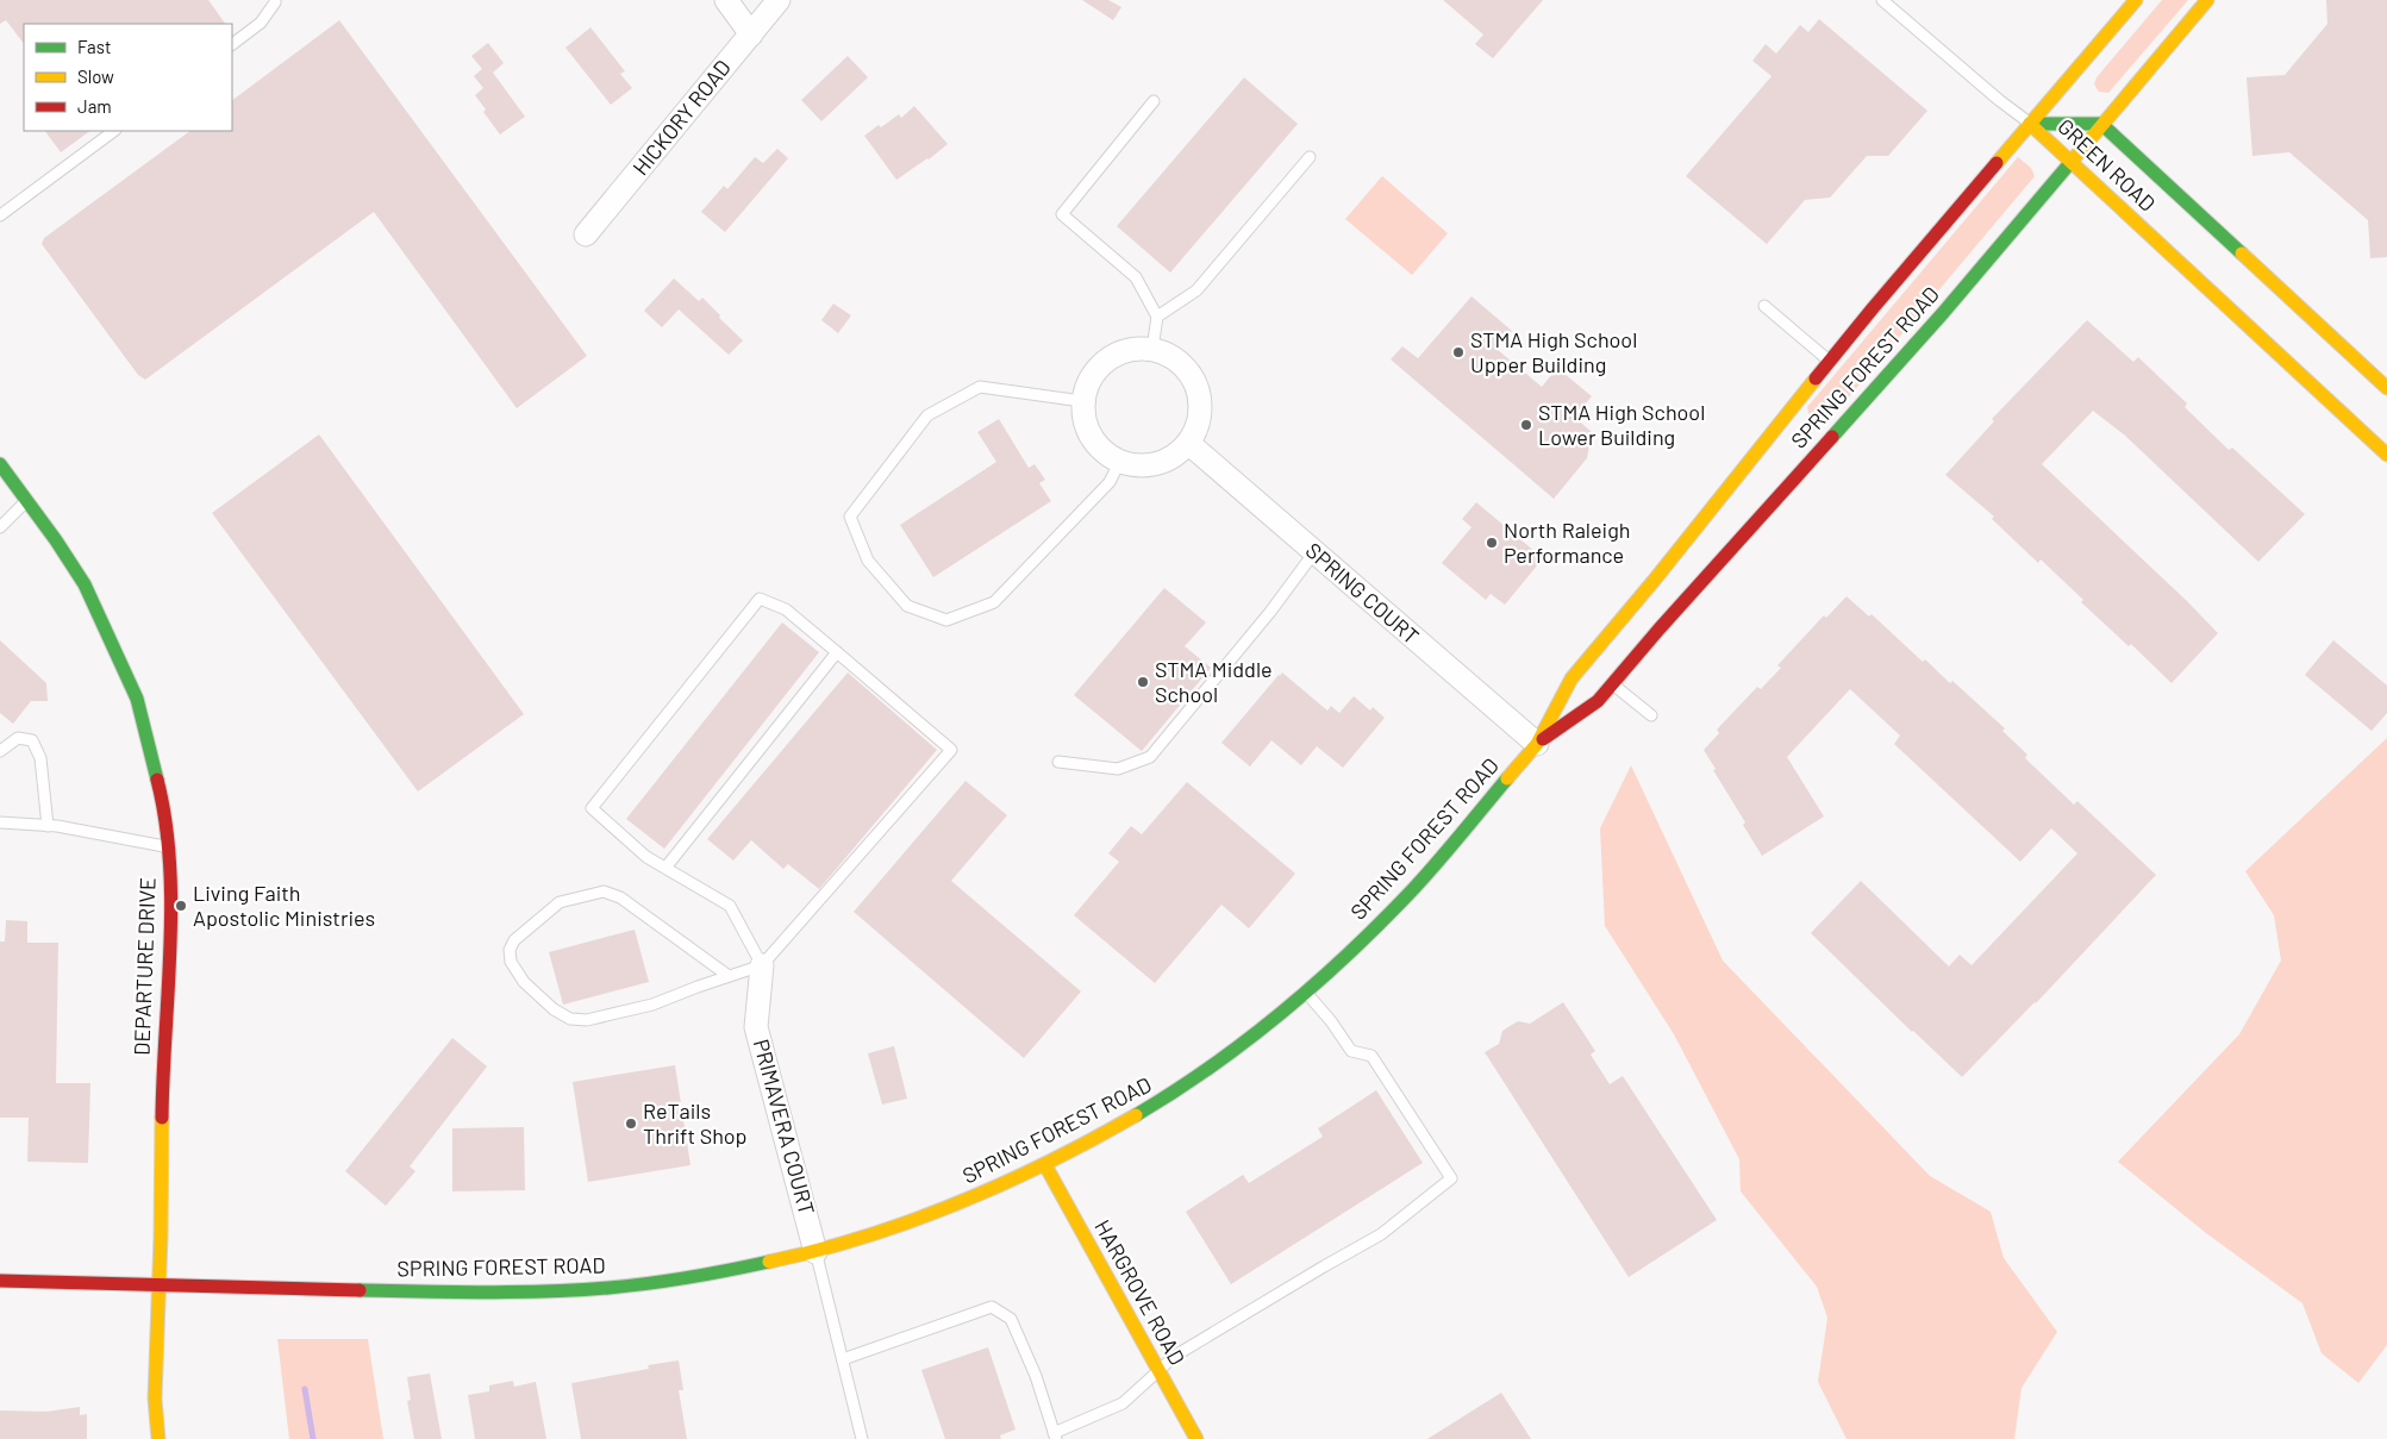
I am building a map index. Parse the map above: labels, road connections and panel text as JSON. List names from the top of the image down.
{
  "streets": {
    "main road": [
      "GREEN ROAD",
      "SPRING FOREST ROAD",
      "DEPARTURE DRIVE",
      "HARGROVE ROAD"
    ],
    "street": ["HICKORY ROAD", "SPRING COURT", "PRIMAVERA COURT"]
  },
  "crossings": [
    ["GREEN ROAD", "SPRING FOREST ROAD"],
    ["SPRING FOREST ROAD", "SPRING COURT"],
    ["SPRING FOREST ROAD", "DEPARTURE DRIVE"],
    ["SPRING FOREST ROAD", "PRIMAVERA COURT"],
    ["SPRING FOREST ROAD", "HARGROVE ROAD"]
  ],
  "places": [
    "STMA High School Upper Building",
    "STMA High School Lower Building",
    "North Raleigh Performance",
    "STMA Middle School",
    "Living Faith Apostolic Ministries",
    "ReTails Thrift Shop"
  ],
  "legend": ["Fast", "Slow", "Jam"]
}
